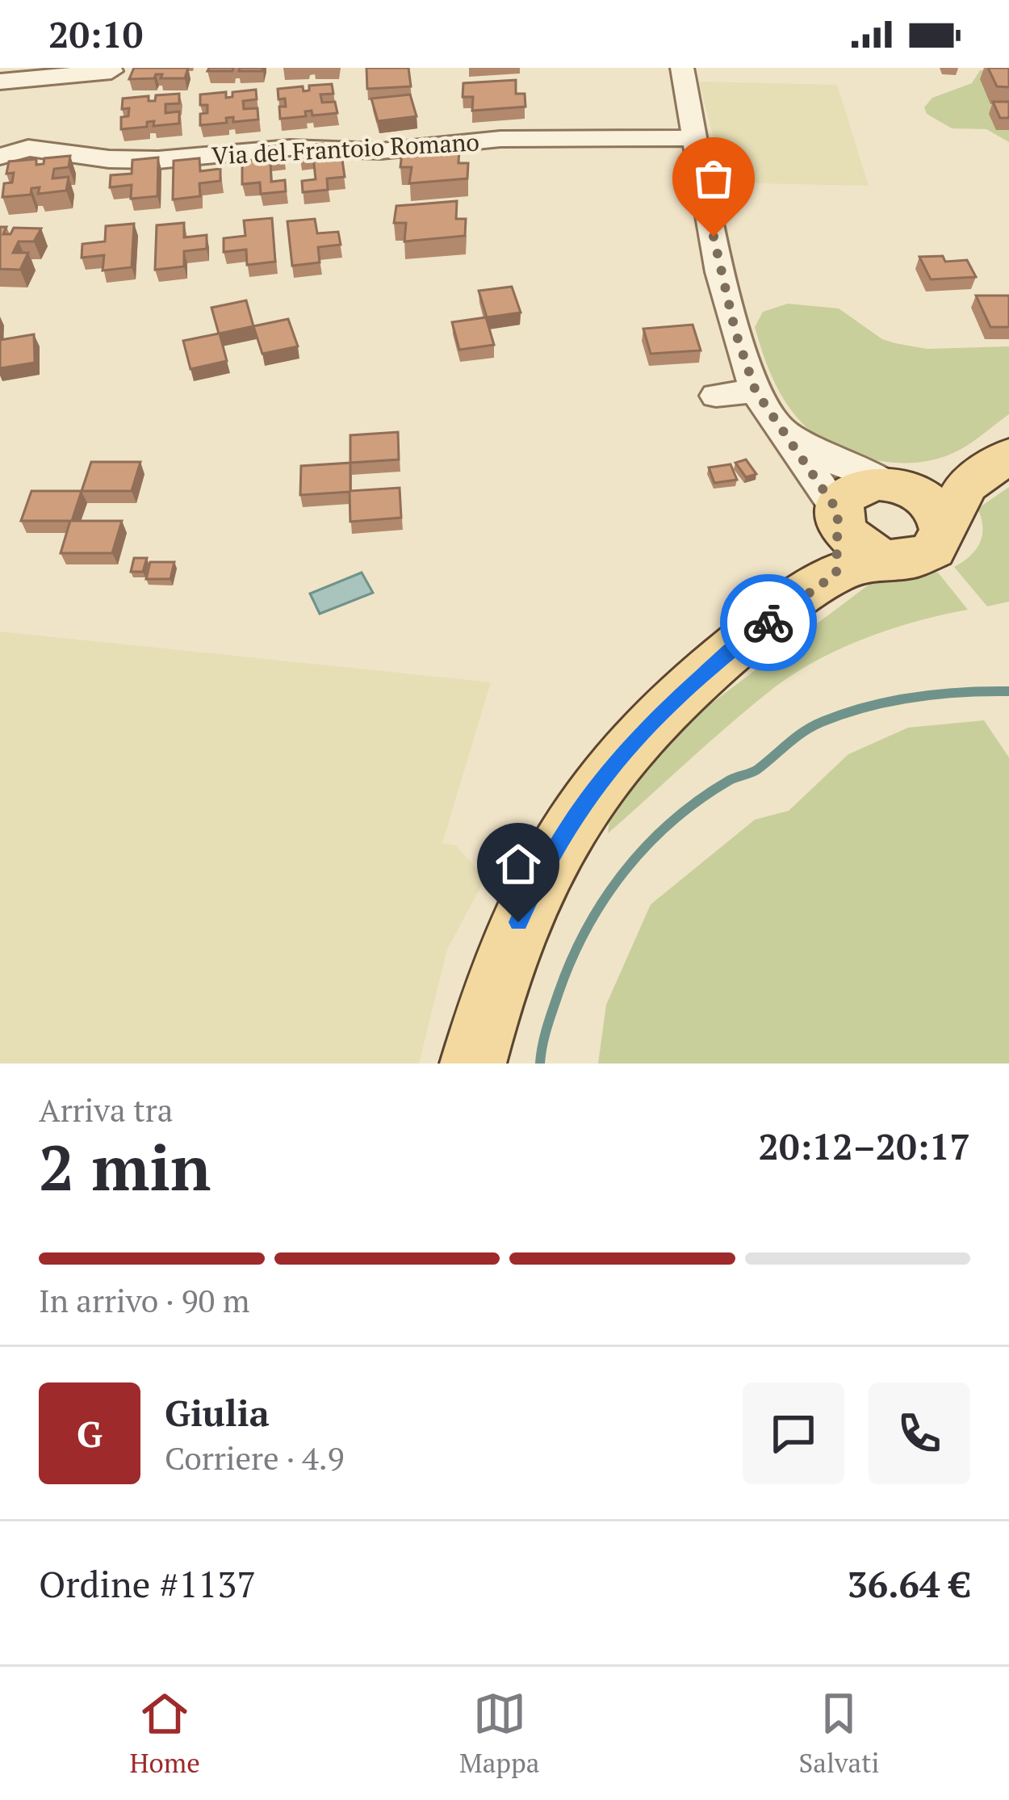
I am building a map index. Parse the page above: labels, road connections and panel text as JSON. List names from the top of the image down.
{
  "streets": {
    "street": ["Via del Frantoio Romano"]
  },
  "page": {
    "status": "20:10",
    "heading": ["2 min", "Arriva tra", "20:12–20:17"],
    "panel": [
      "Giulia",
      "Corriere · 4.9",
      "Ordine #1137",
      "36.64 €"
    ],
    "bar": "In arrivo · 90 m",
    "round": "G",
    "tabs": ["Home", "Mappa", "Salvati"]
  }
}
